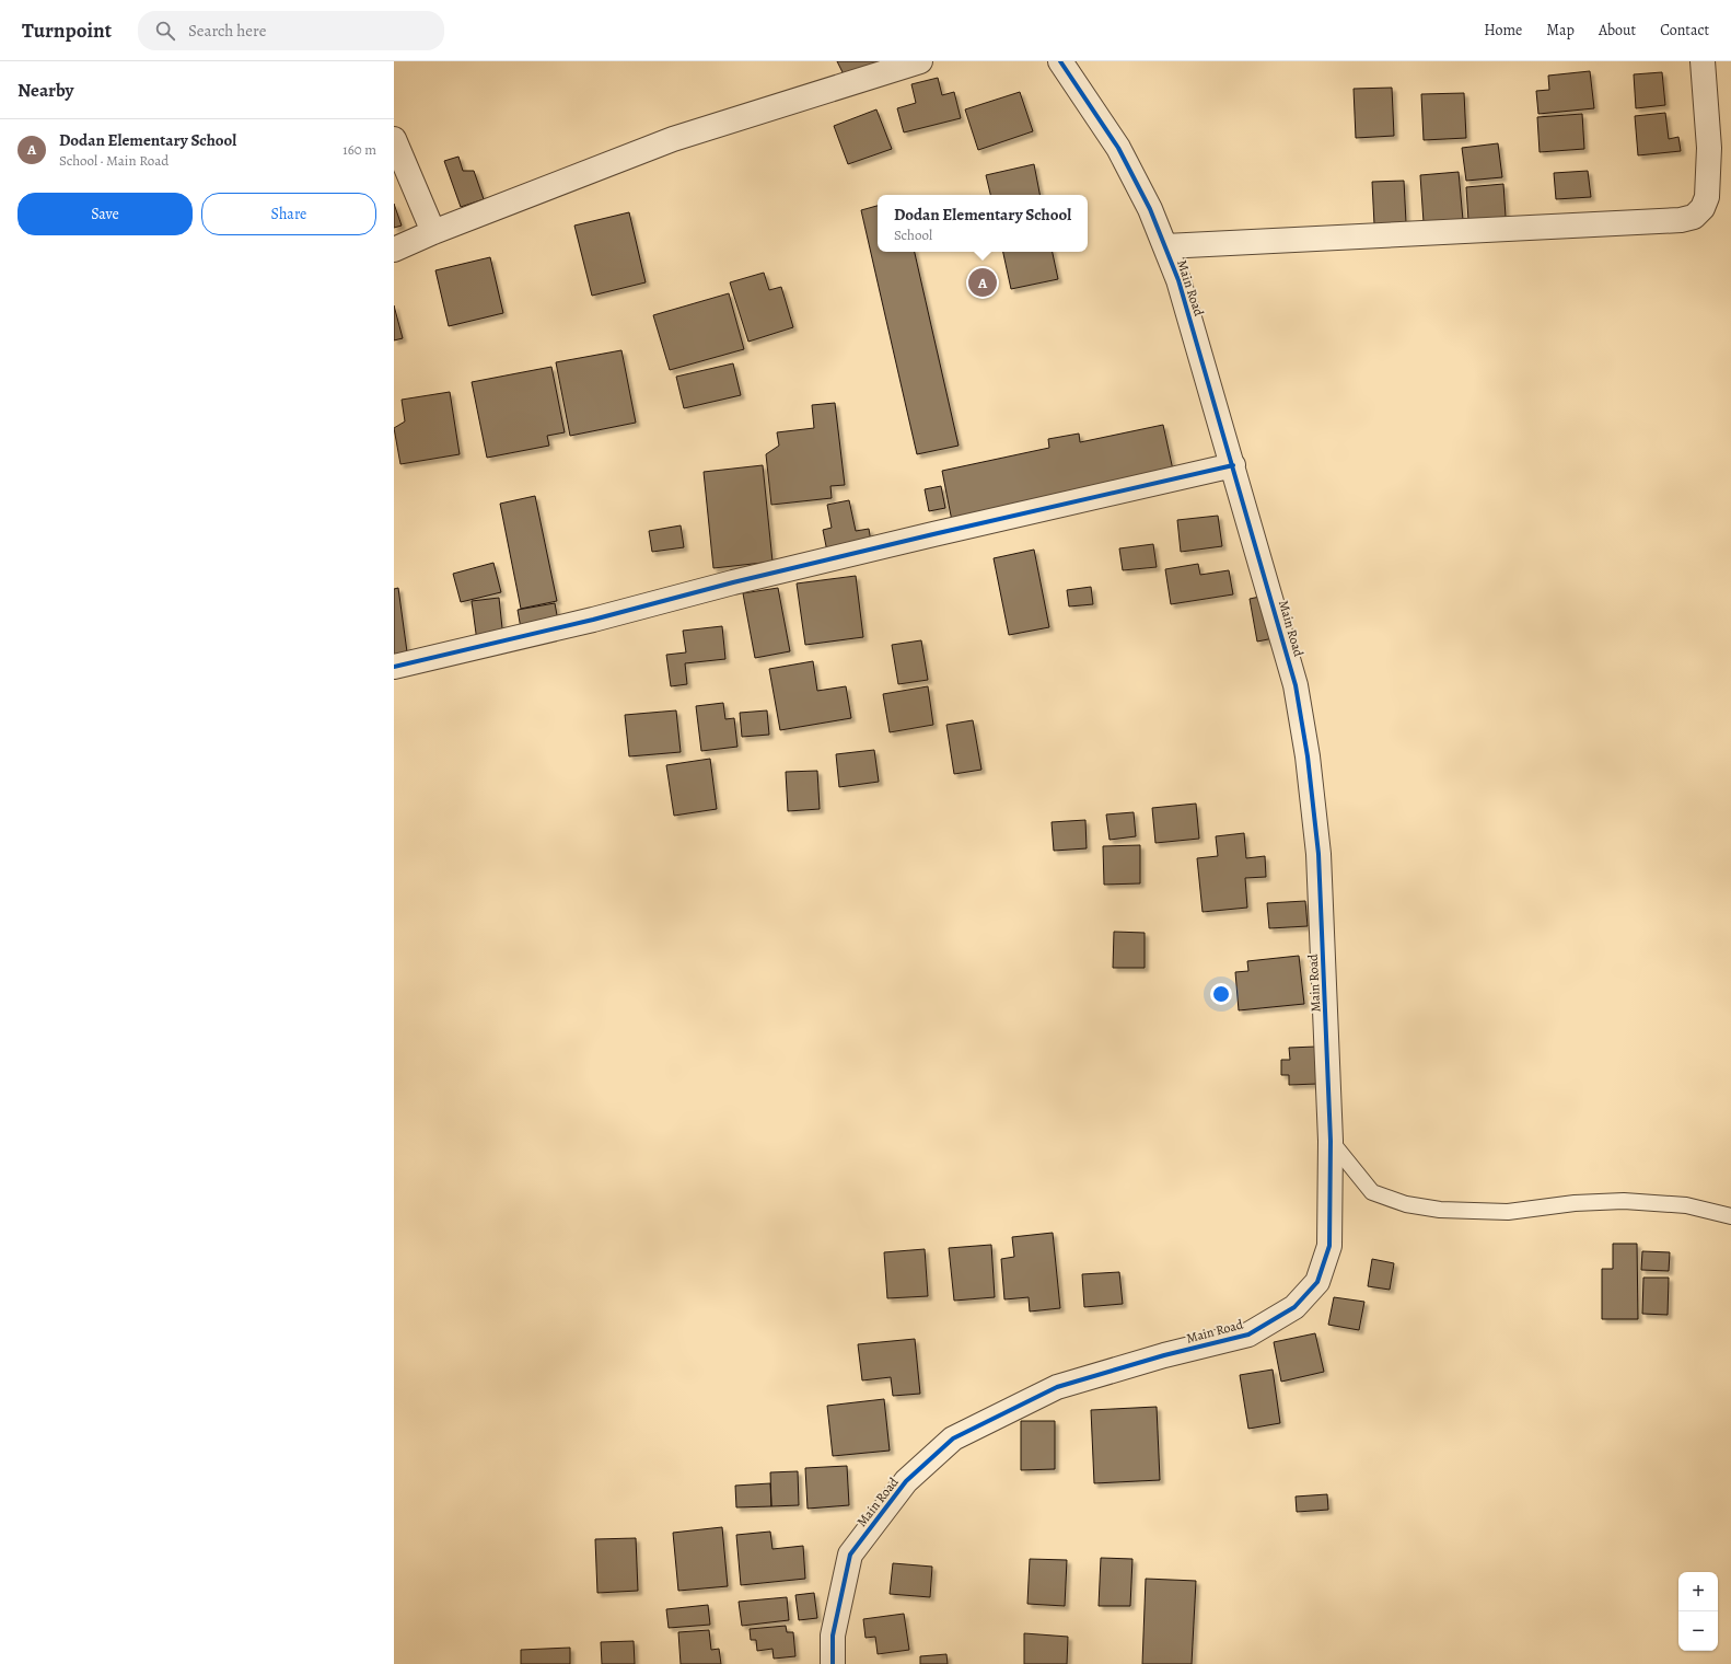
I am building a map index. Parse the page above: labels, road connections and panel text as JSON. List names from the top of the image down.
{
  "streets": {
    "street": ["Main Road"]
  },
  "page": {
    "header": "Turnpoint",
    "search": "Search here",
    "nav": [
      "Home",
      "Map",
      "About",
      "Contact"
    ],
    "heading": "Nearby",
    "list": [
      {
        "mark": "A",
        "name": "Dodan Elementary School",
        "note": "School · Main Road",
        "value": "160 m"
      }
    ],
    "buttons": ["Save", "Share"],
    "popup": ["Dodan Elementary School", "School"],
    "pins": "A",
    "map_buttons": ["+", "−"]
  }
}
